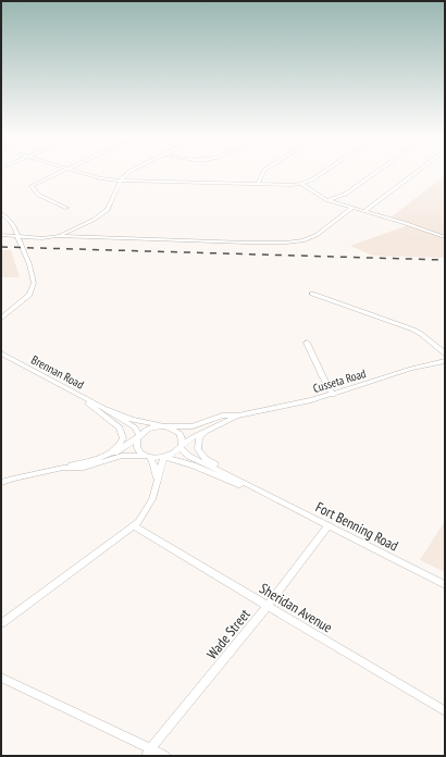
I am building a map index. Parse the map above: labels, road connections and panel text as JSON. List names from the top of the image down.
{
  "streets": {
    "street": [
      "Brennan Road",
      "Cusseta Road",
      "Fort Benning Road",
      "Sheridan Avenue",
      "Wade Street"
    ]
  },
  "crossings": [
    ["Brennan Road", "Cusseta Road"],
    ["Brennan Road", "Fort Benning Road"],
    ["Cusseta Road", "Fort Benning Road"],
    ["Fort Benning Road", "Wade Street"],
    ["Sheridan Avenue", "Wade Street"]
  ]
}
